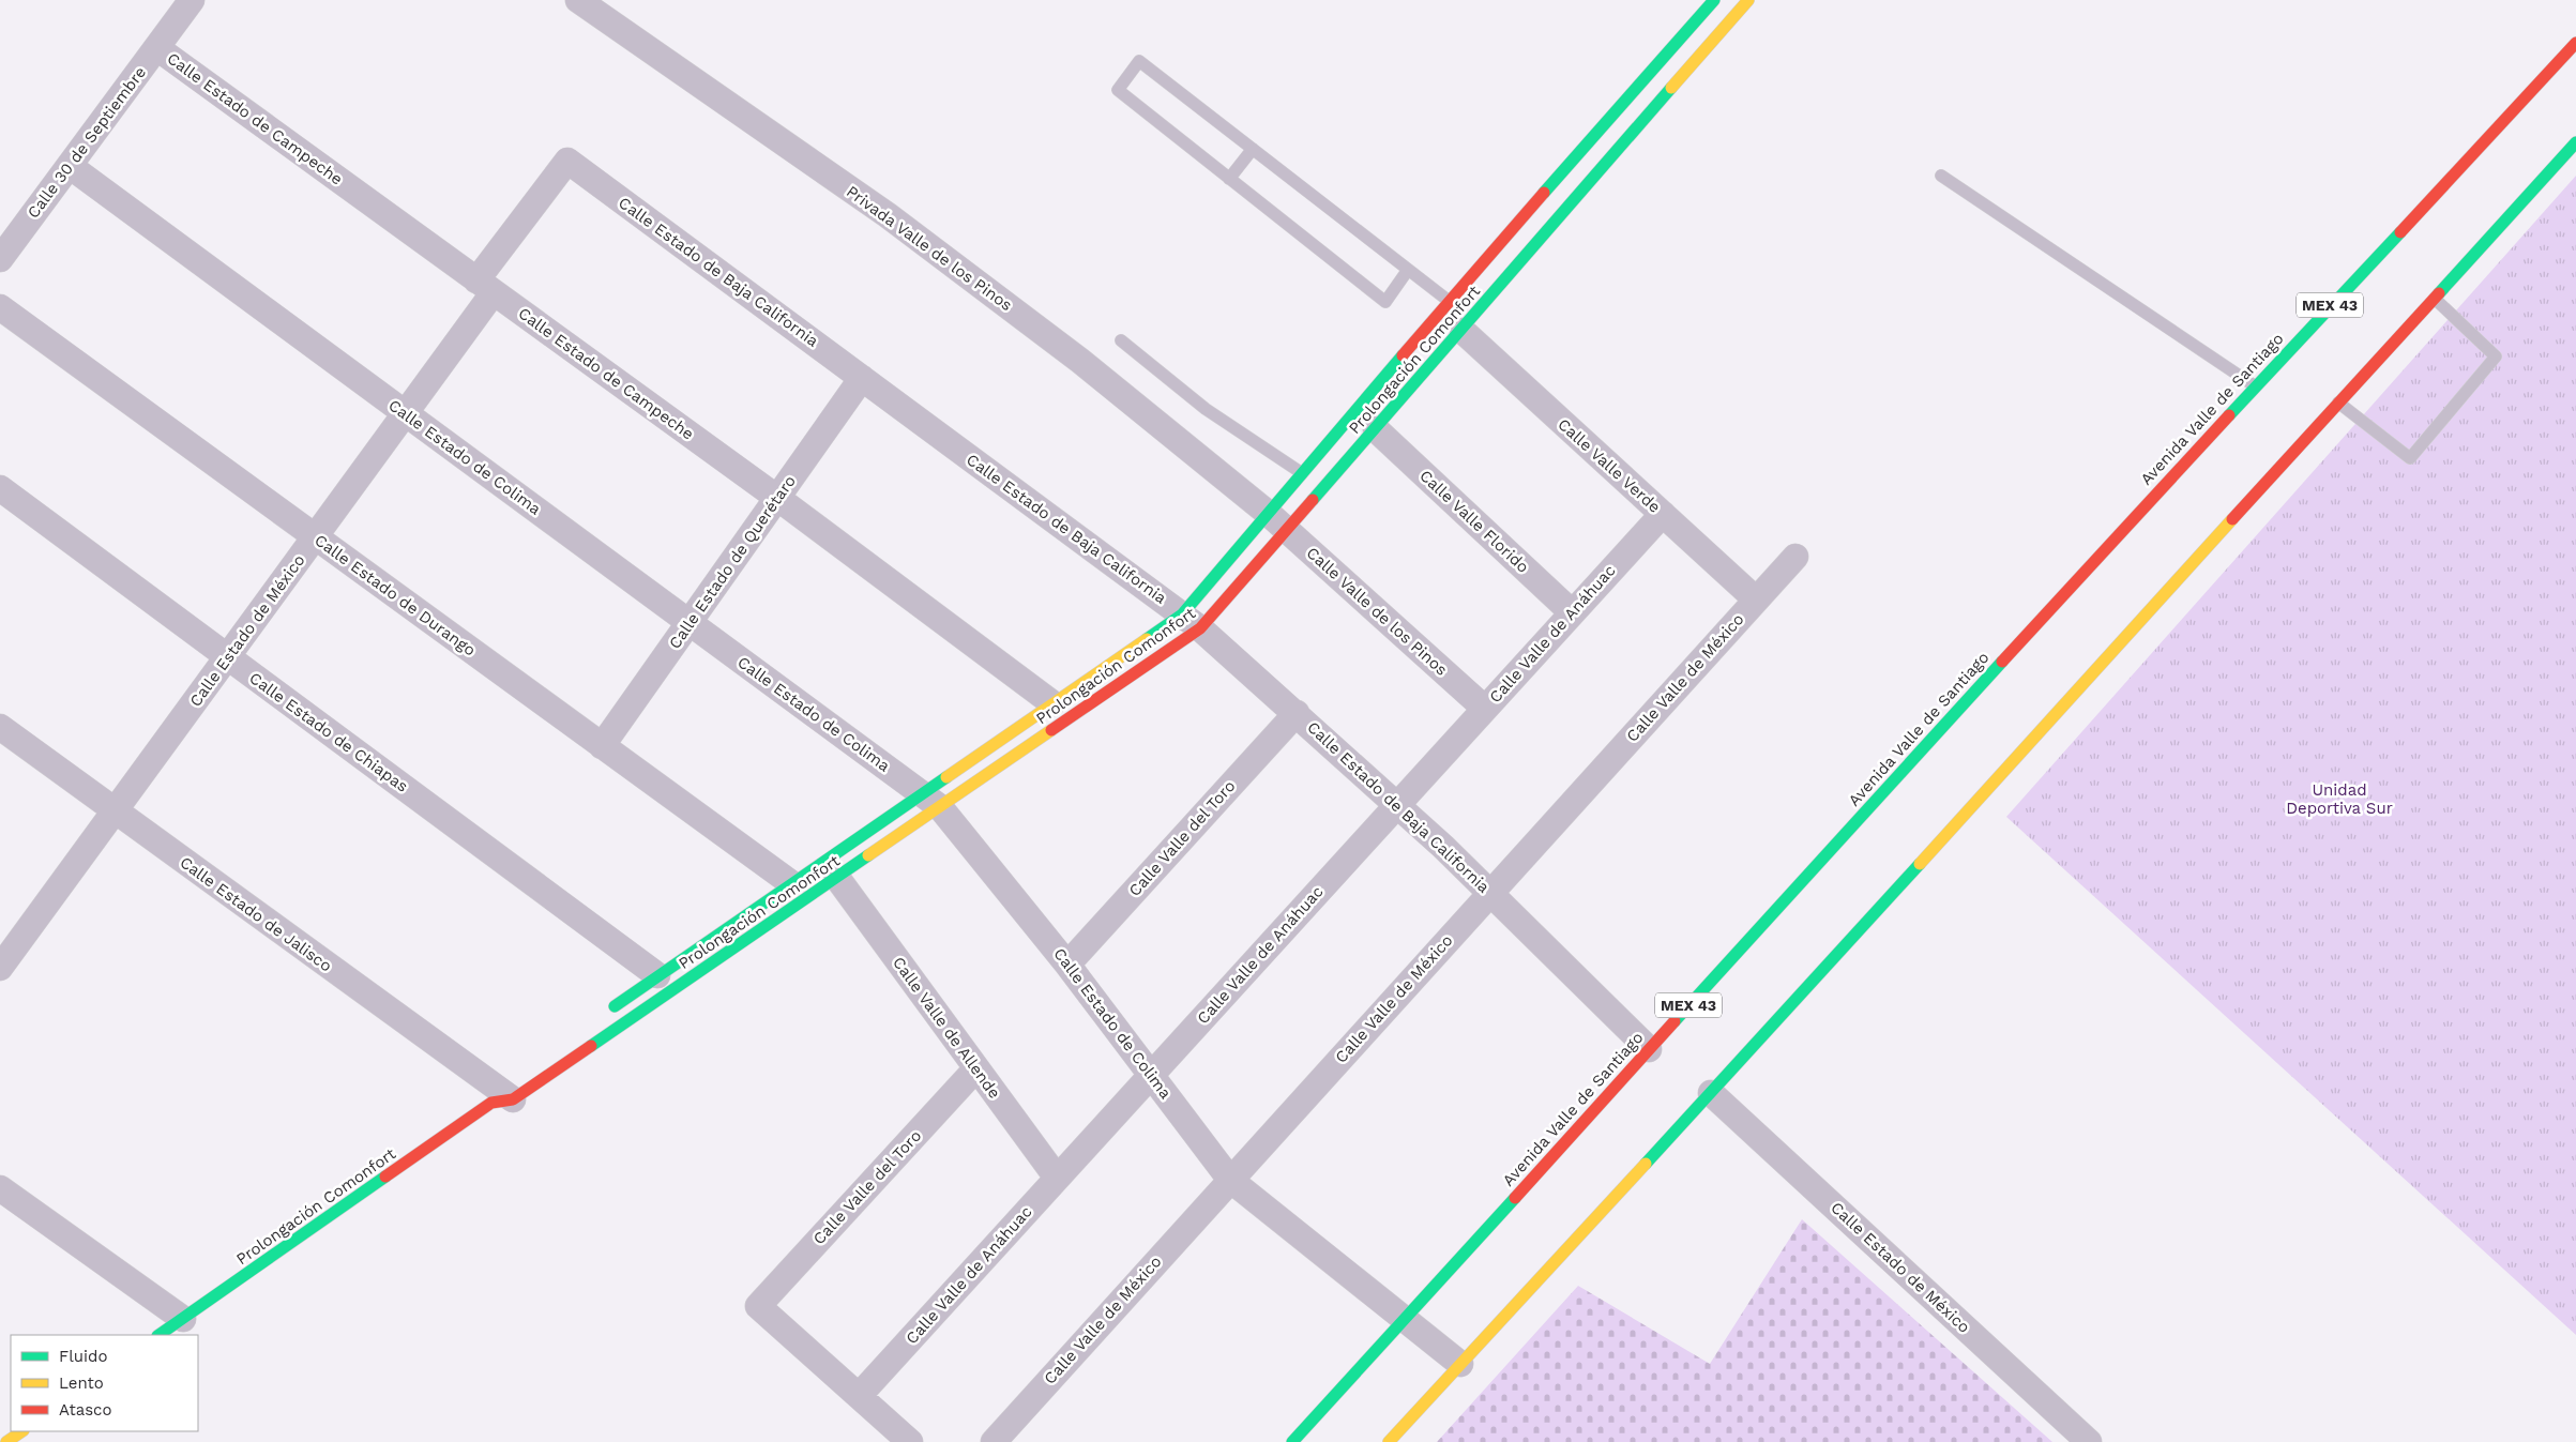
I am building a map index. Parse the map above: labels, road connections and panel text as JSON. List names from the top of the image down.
{
  "streets": {
    "main road": ["MEX 43", "Prolongación Comonfort", "Avenida Valle de Santiago"],
    "street": [
      "Calle Estado de Campeche",
      "Calle 30 de Septiembre",
      "Privada Valle de los Pinos",
      "Calle Estado de Baja California",
      "Calle Estado de Colima",
      "Calle Valle Verde",
      "Calle Valle Florido",
      "Calle Estado de Querétaro",
      "Calle Estado de Durango",
      "Calle Valle de los Pinos",
      "Calle Estado de México",
      "Calle Valle de Anáhuac",
      "Calle Valle de México",
      "Calle Estado de Chiapas",
      "Calle Valle del Toro",
      "Calle Estado de Jalisco",
      "Calle Valle de Allende"
    ]
  },
  "crossings": [
    ["Calle Estado de Campeche", "Calle 30 de Septiembre"],
    ["Calle Estado de Campeche", "Prolongación Comonfort"],
    ["Calle Estado de Campeche", "Calle Estado de Querétaro"],
    ["Calle Estado de Campeche", "Calle Estado de México"],
    ["Calle 30 de Septiembre", "Calle Estado de Colima"],
    ["Privada Valle de los Pinos", "Prolongación Comonfort"],
    ["Privada Valle de los Pinos", "Calle Valle de los Pinos"],
    ["Calle Estado de Baja California", "Prolongación Comonfort"],
    ["Calle Estado de Baja California", "Avenida Valle de Santiago"],
    ["Calle Estado de Baja California", "Calle Estado de Querétaro"],
    ["Calle Estado de Baja California", "Calle Estado de México"],
    ["Calle Estado de Baja California", "Calle Valle de Anáhuac"],
    ["Calle Estado de Baja California", "Calle Valle de México"],
    ["Calle Estado de Baja California", "Calle Valle del Toro"],
    ["Prolongación Comonfort", "Calle Estado de Colima"],
    ["Prolongación Comonfort", "Calle Valle Verde"],
    ["Prolongación Comonfort", "Calle Valle Florido"],
    ["Prolongación Comonfort", "Calle Estado de Durango"],
    ["Prolongación Comonfort", "Calle Valle de los Pinos"],
    ["Prolongación Comonfort", "Calle Estado de Chiapas"],
    ["Prolongación Comonfort", "Calle Estado de Jalisco"],
    ["Prolongación Comonfort", "Calle Valle de Allende"],
    ["Avenida Valle de Santiago", "Calle Estado de Colima"],
    ["Calle Estado de Colima", "Calle Estado de Querétaro"],
    ["Calle Estado de Colima", "Calle Estado de México"],
    ["Calle Estado de Colima", "Calle Valle de Anáhuac"],
    ["Calle Estado de Colima", "Calle Valle de México"],
    ["Calle Estado de Colima", "Calle Valle del Toro"],
    ["Calle Valle Verde", "Calle Valle de Anáhuac"],
    ["Calle Valle Verde", "Calle Valle de México"],
    ["Calle Valle Florido", "Calle Valle de Anáhuac"],
    ["Calle Estado de Querétaro", "Calle Estado de Durango"],
    ["Calle Estado de Durango", "Calle Estado de México"],
    ["Calle Valle de los Pinos", "Calle Valle de Anáhuac"],
    ["Calle Estado de México", "Calle Estado de Chiapas"],
    ["Calle Estado de México", "Calle Estado de Jalisco"],
    ["Calle Valle de Anáhuac", "Calle Valle del Toro"],
    ["Calle Valle de Anáhuac", "Calle Valle de Allende"],
    ["Calle Valle del Toro", "Calle Valle de Allende"]
  ],
  "parks": ["Unidad Deportiva Sur"],
  "legend": ["Fluido", "Lento", "Atasco"]
}
